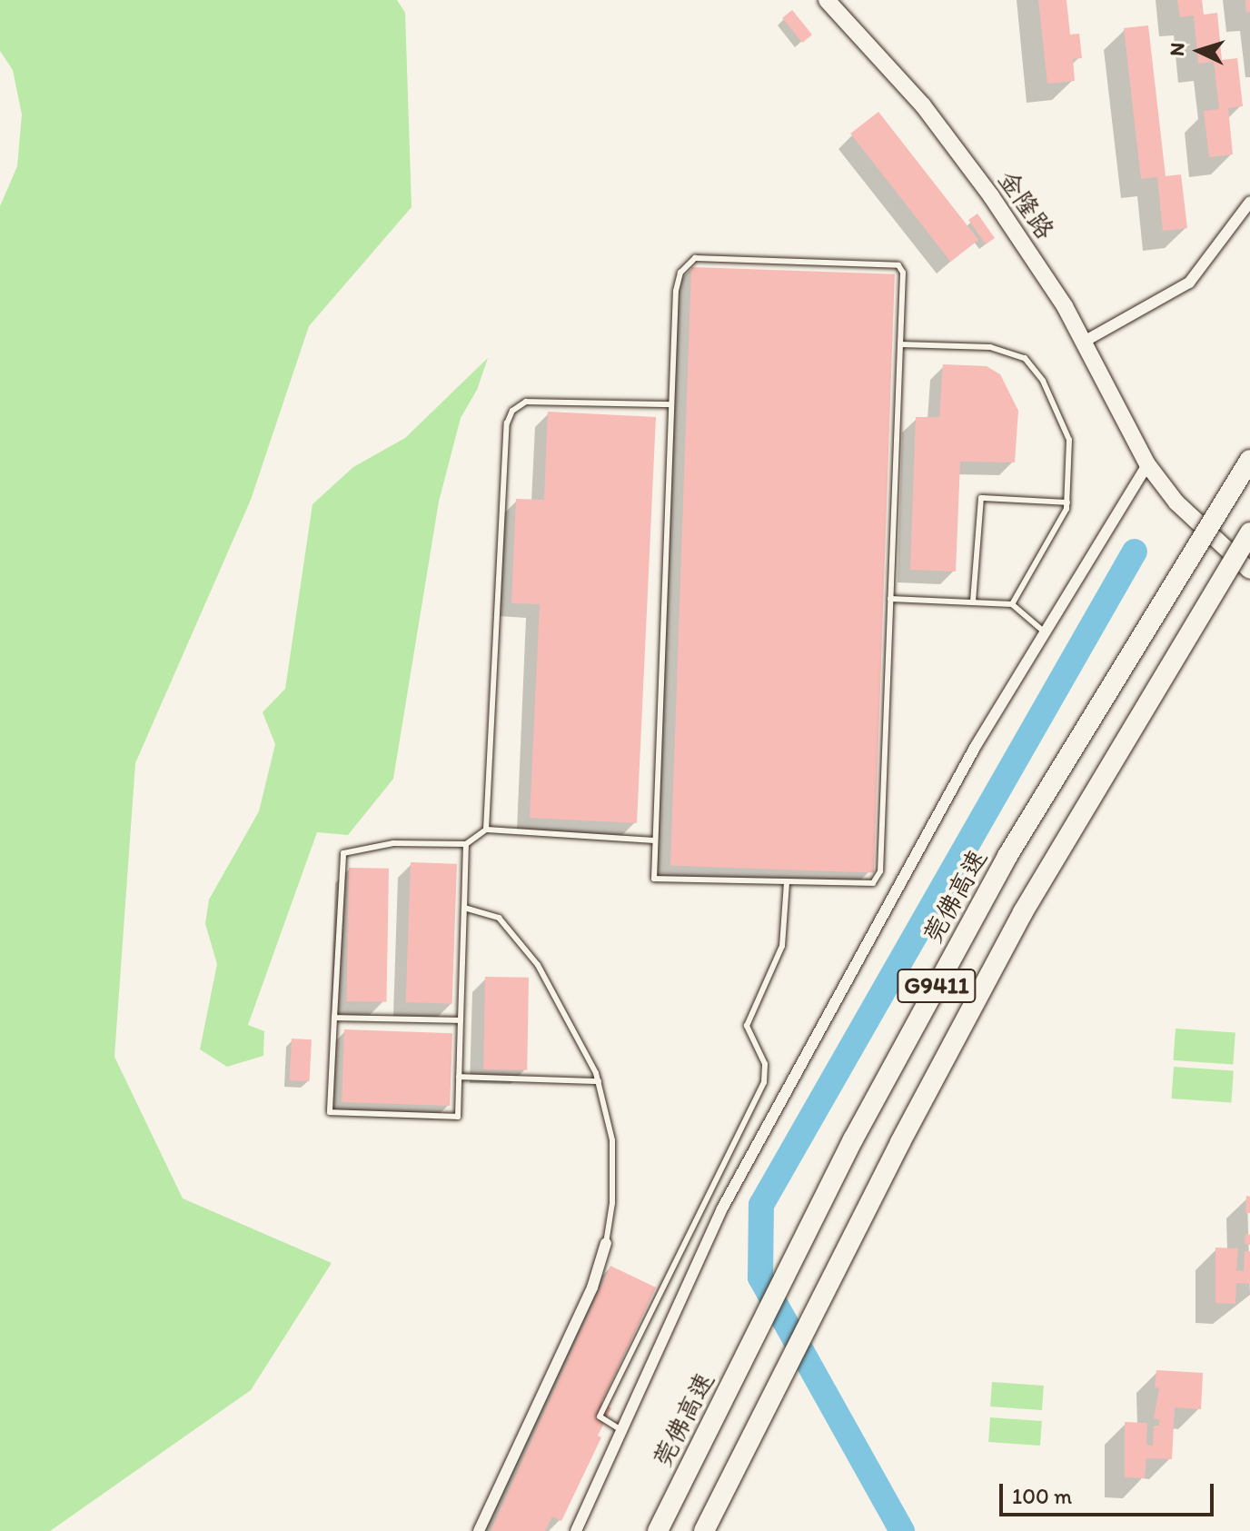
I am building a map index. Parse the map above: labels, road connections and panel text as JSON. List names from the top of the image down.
{
  "streets": {
    "highway": ["莞佛高速", "G9411"],
    "main road": ["金隆路"]
  },
  "scale_bar": "100 m",
  "north": "left"
}
